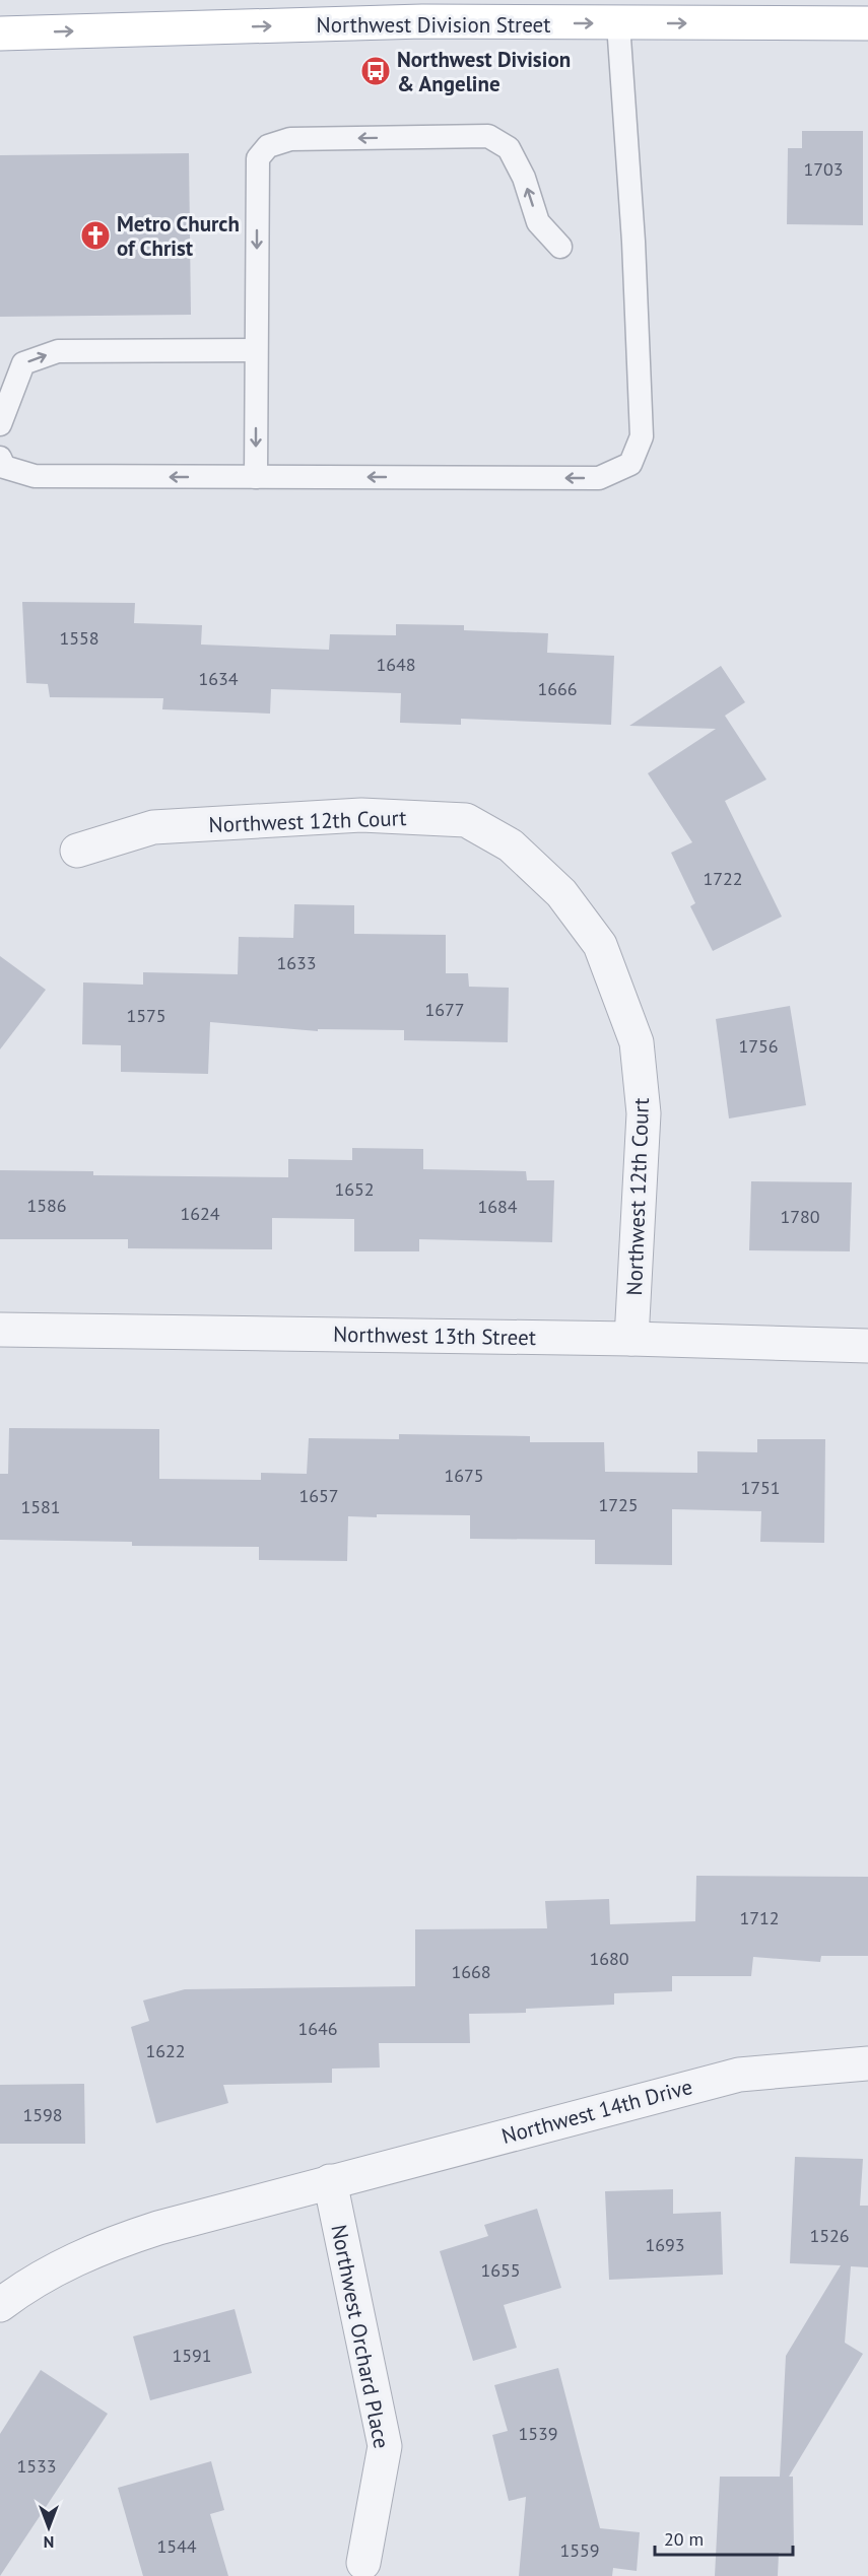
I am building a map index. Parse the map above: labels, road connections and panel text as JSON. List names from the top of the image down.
{
  "streets": {
    "main road": ["Northwest Division Street"],
    "street": [
      "Northwest 12th Court",
      "Northwest 13th Street",
      "Northwest 14th Drive",
      "Northwest Orchard Place"
    ]
  },
  "crossings": [
    ["Northwest 12th Court", "Northwest 13th Street"],
    ["Northwest 14th Drive", "Northwest Orchard Place"]
  ],
  "one_way": ["Northwest Division Street"],
  "places": {
    "bus stop": ["Northwest Division & Angeline"],
    "church": ["Metro Church of Christ"]
  },
  "house_numbers": [
    "1703",
    "1558",
    "1648",
    "1634",
    "1666",
    "1722",
    "1633",
    "1677",
    "1575",
    "1756",
    "1652",
    "1586",
    "1684",
    "1624",
    "1780",
    "1675",
    "1751",
    "1657",
    "1725",
    "1581",
    "1712",
    "1680",
    "1668",
    "1646",
    "1622",
    "1598",
    "1526",
    "1693",
    "1655",
    "1591",
    "1539",
    "1533",
    "1544",
    "1559"
  ],
  "scale_bar": "20 m",
  "north": "bottom"
}
